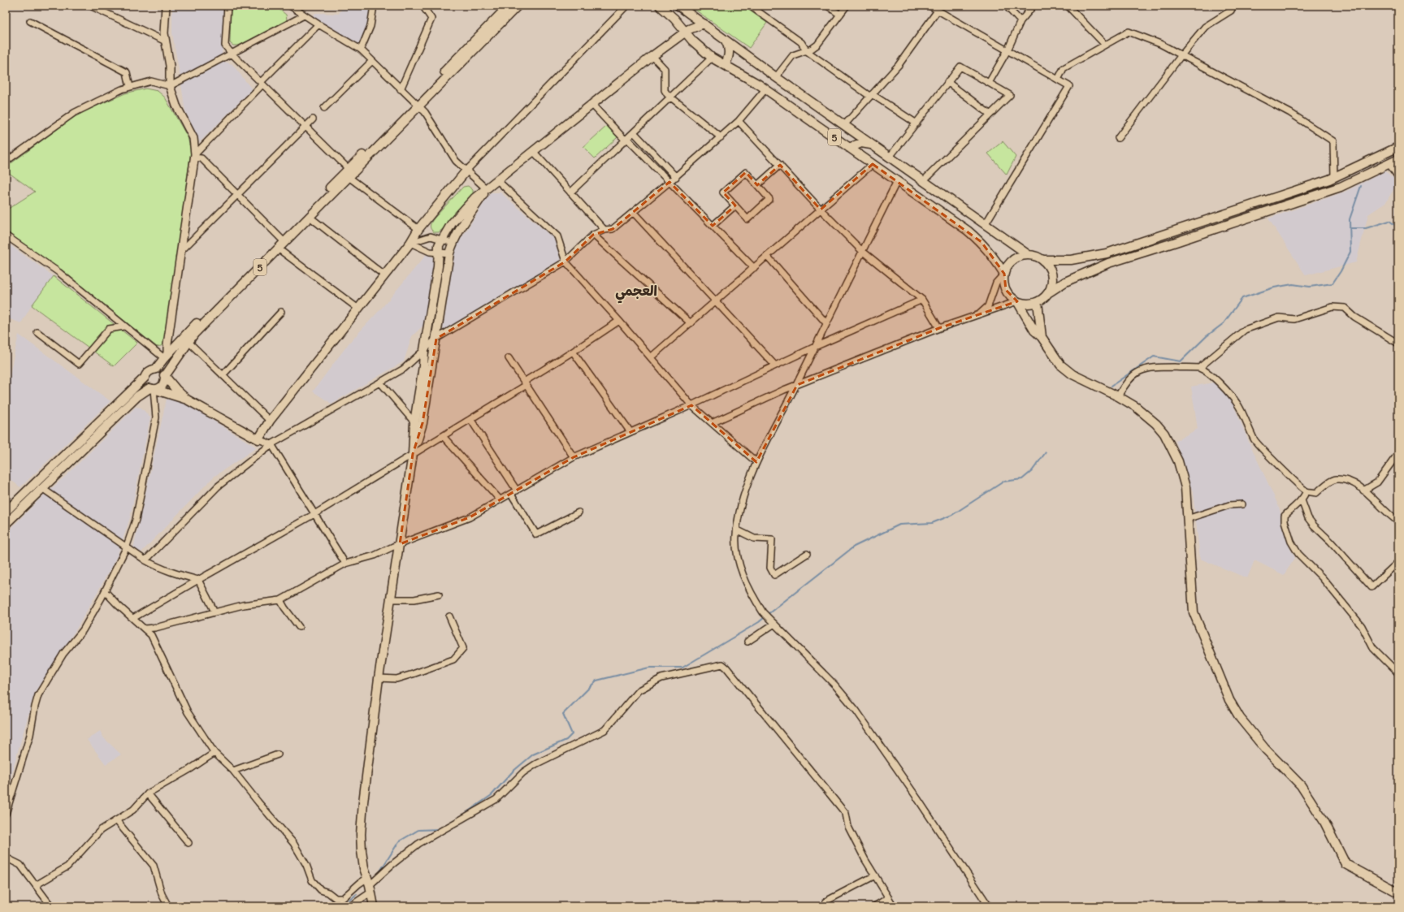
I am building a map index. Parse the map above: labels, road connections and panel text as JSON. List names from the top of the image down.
{
  "streets": {
    "main road": ["5"]
  },
  "districts": ["العجمي"]
}
